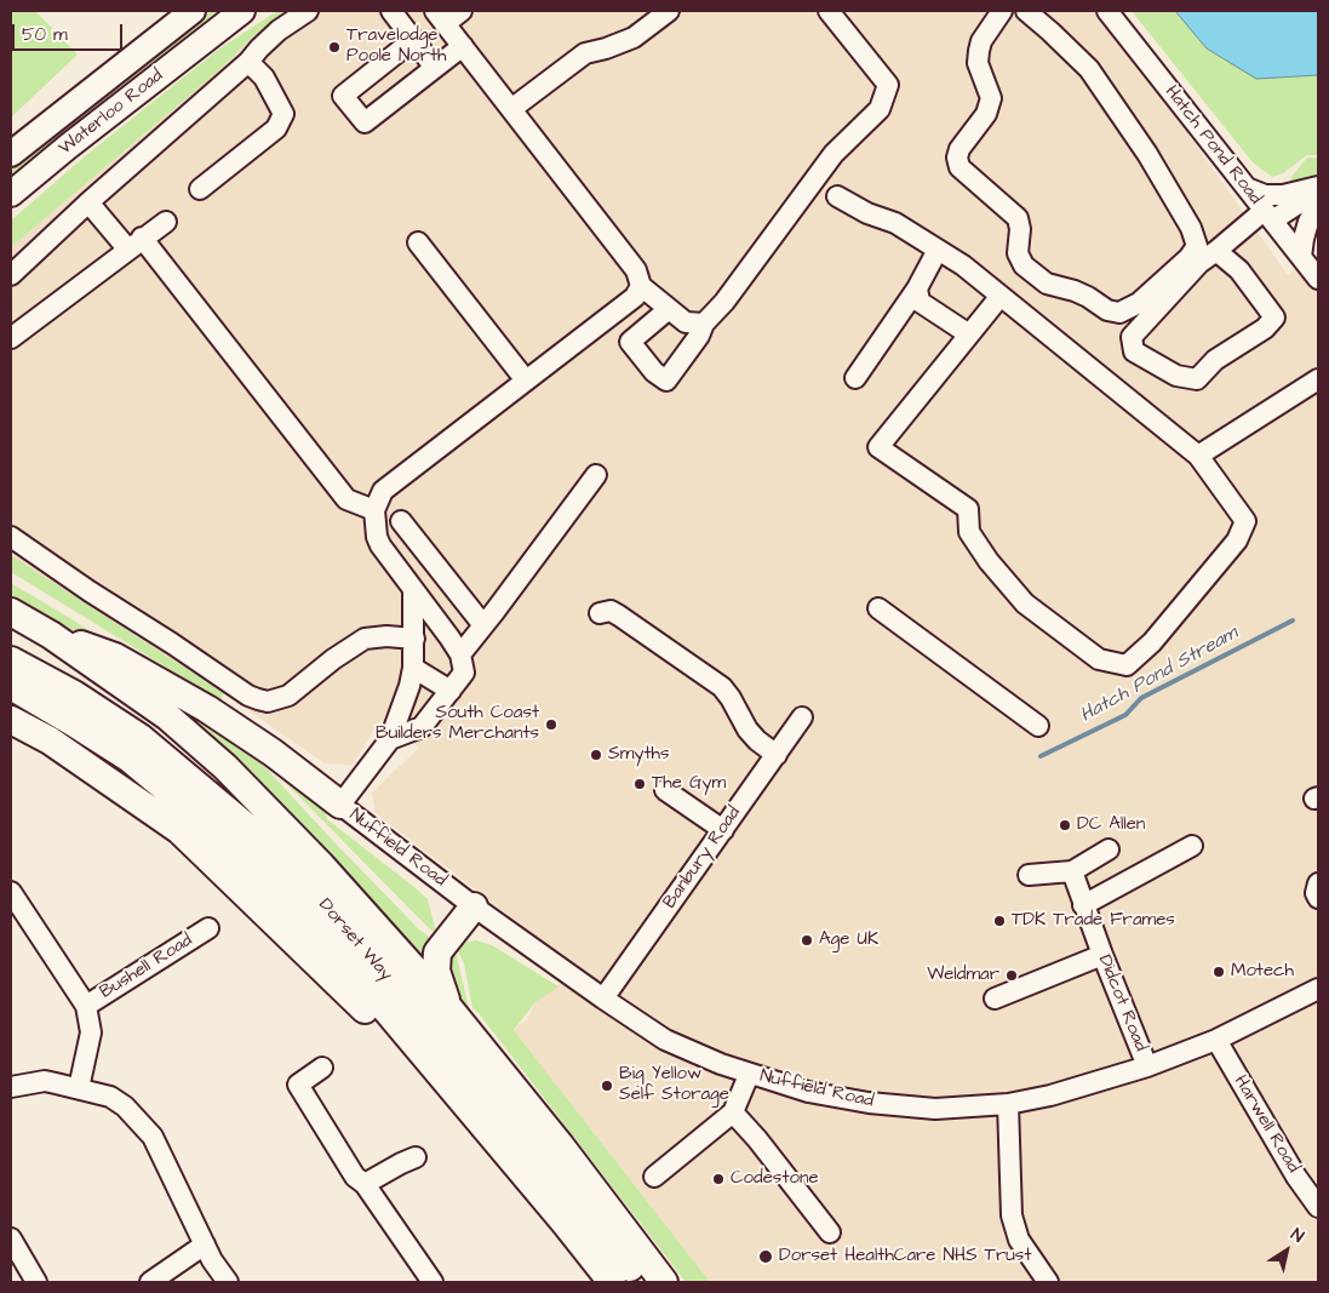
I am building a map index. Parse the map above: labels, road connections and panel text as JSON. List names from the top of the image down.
{
  "streets": {
    "highway": ["Dorset Way"],
    "main road": ["Waterloo Road"],
    "street": [
      "Hatch Pond Road",
      "Nuffield Road",
      "Banbury Road",
      "Bushell Road",
      "Didcot Road",
      "Harwell Road"
    ]
  },
  "crossings": [
    ["Nuffield Road", "Banbury Road"],
    ["Nuffield Road", "Didcot Road"],
    ["Nuffield Road", "Harwell Road"]
  ],
  "water": ["Hatch Pond Stream"],
  "places": [
    "Travelodge Poole North",
    "South Coast Builders Merchants",
    "Smyths",
    "The Gym",
    "DC Allen",
    "TDK Trade Frames",
    "Age UK",
    "Motech",
    "Weldmar",
    "Big Yellow Self Storage",
    "Codestone",
    "Dorset HealthCare NHS Trust"
  ],
  "scale_bar": "50 m",
  "north": "top right"
}
